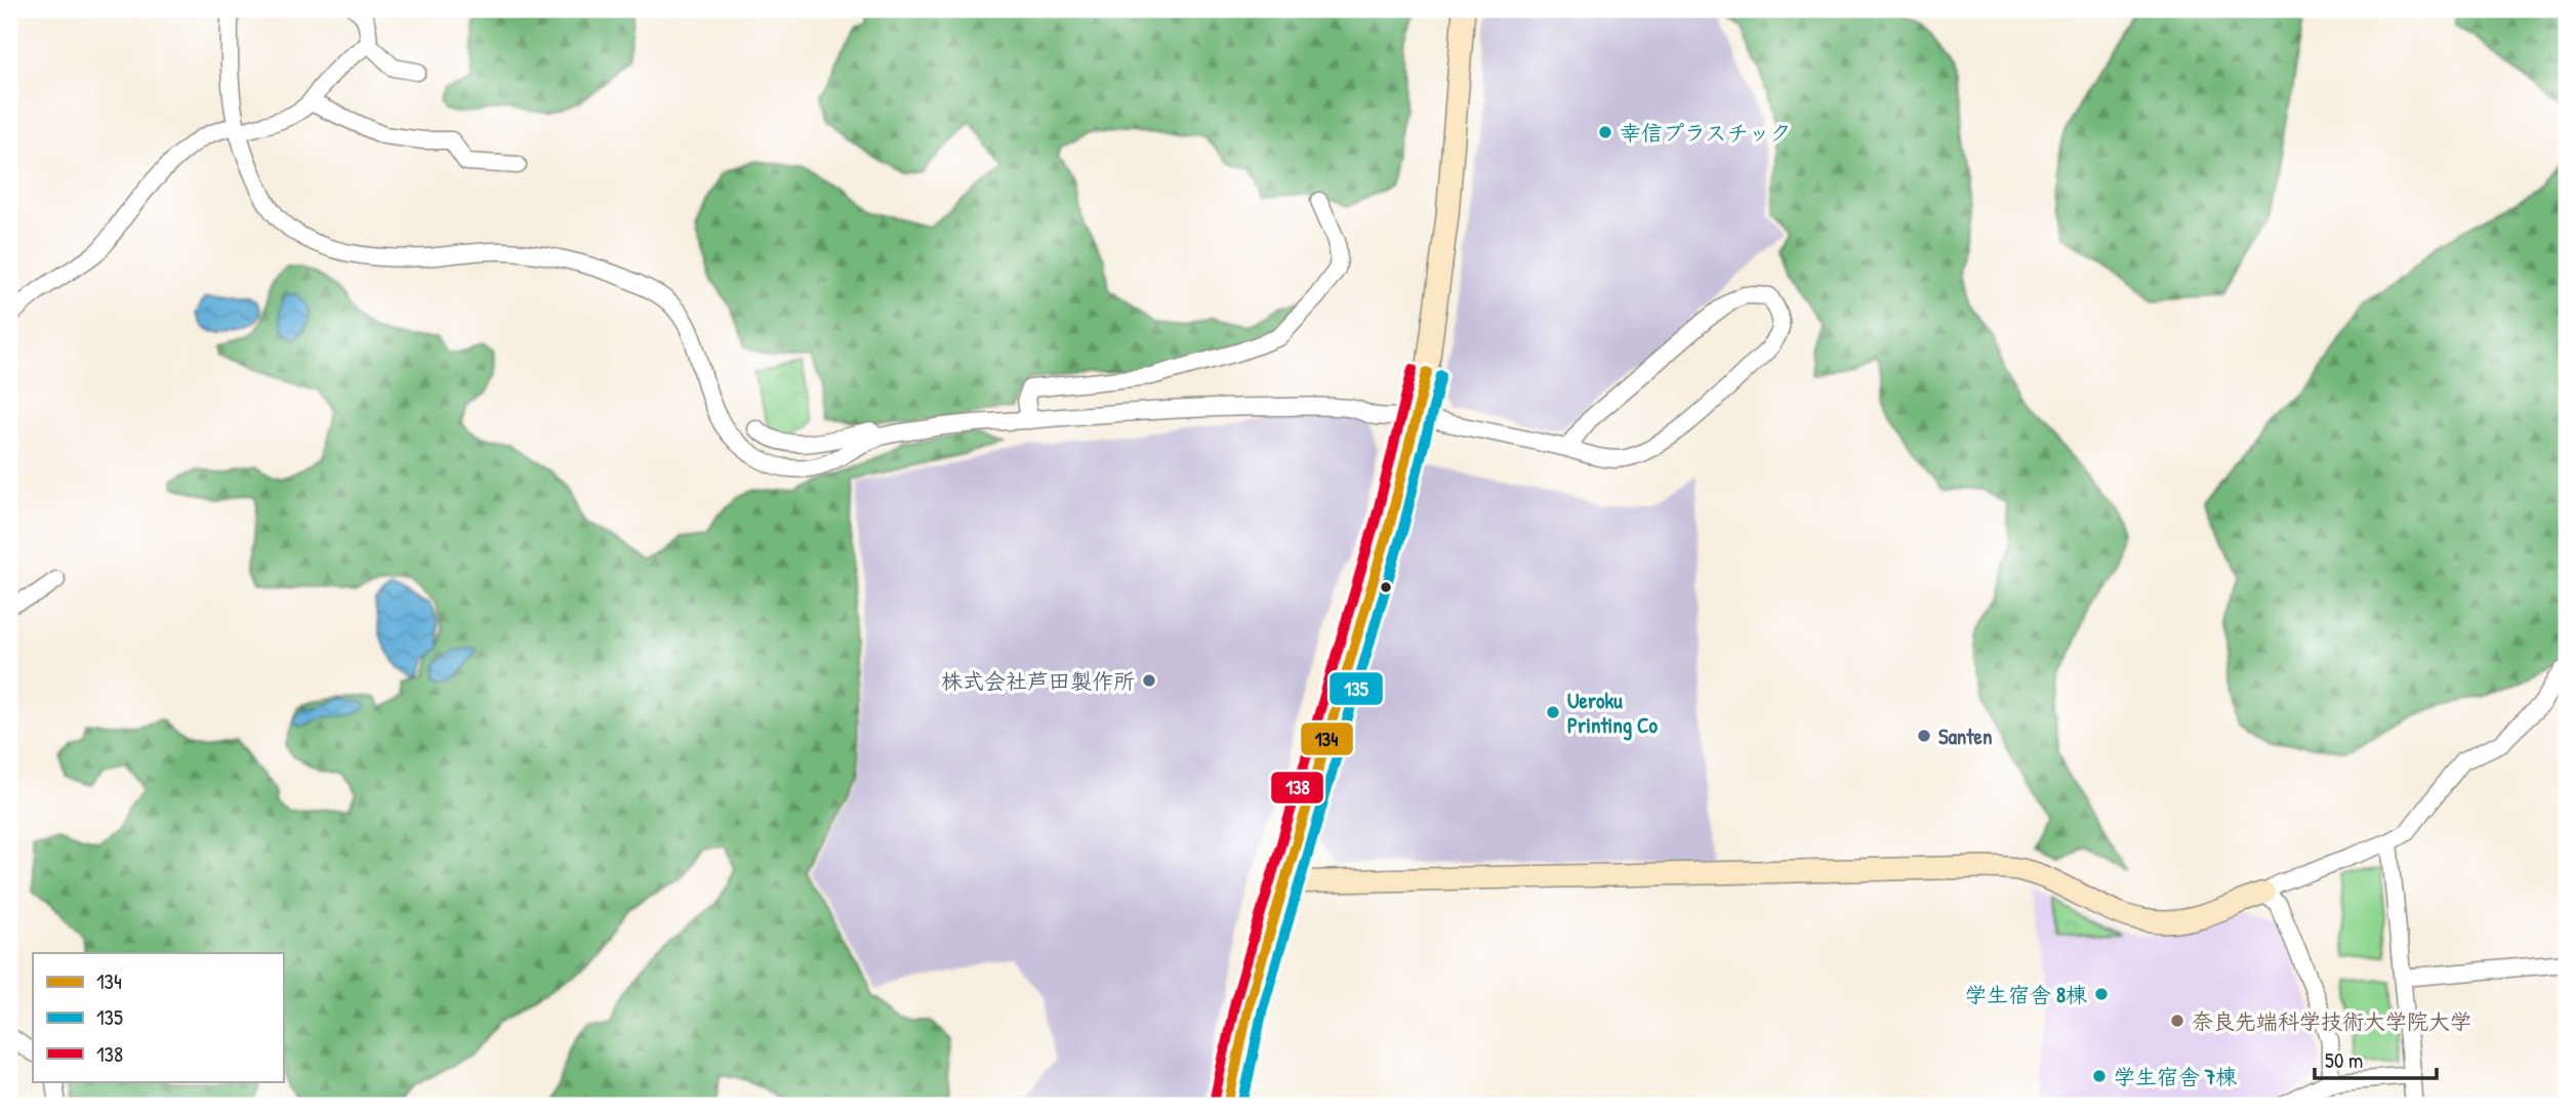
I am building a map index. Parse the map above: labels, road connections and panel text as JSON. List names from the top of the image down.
{
  "places": [
    "幸信プラスチック",
    "株式会社芦田製作所",
    "Ueroku Printing Co",
    "Santen",
    "学生宿舎 8棟",
    "奈良先端科学技術大学院大学",
    "学生宿舎 7棟"
  ],
  "lines": ["transit line 138", "transit line 134", "transit line 135"],
  "legend": ["134", "135", "138"],
  "scale_bar": "50 m"
}
